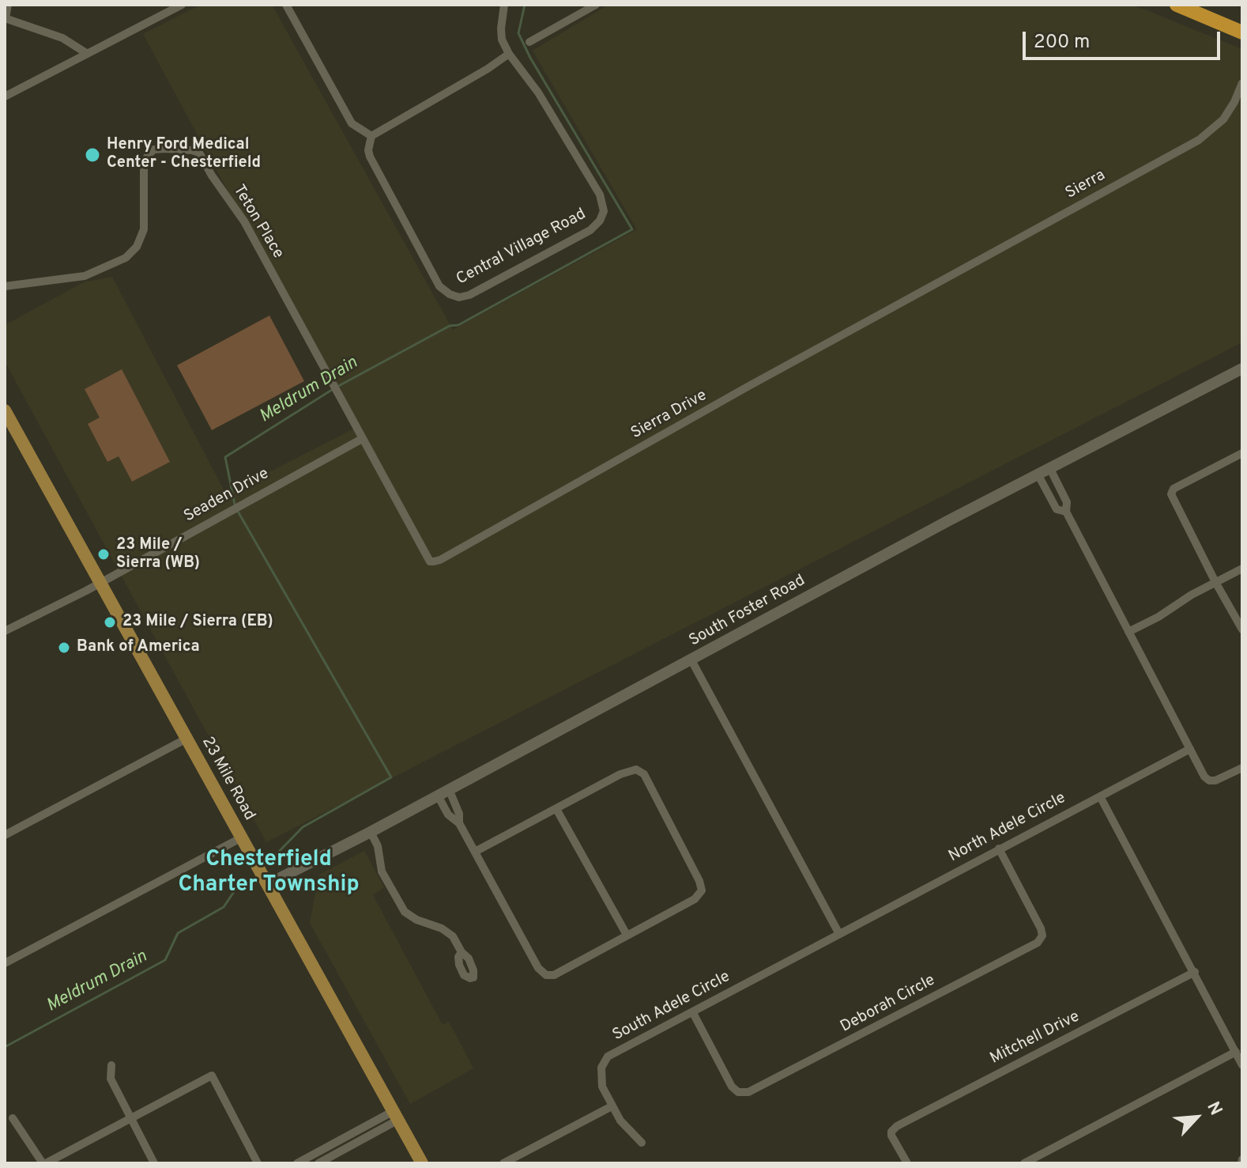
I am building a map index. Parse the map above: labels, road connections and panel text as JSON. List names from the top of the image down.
{
  "streets": {
    "main road": ["23 Mile Road"],
    "street": [
      "Sierra",
      "Teton Place",
      "Central Village Road",
      "Sierra Drive",
      "Seaden Drive",
      "South Foster Road",
      "North Adele Circle",
      "Deborah Circle",
      "South Adele Circle",
      "Mitchell Drive"
    ]
  },
  "crossings": [
    ["Sierra", "Sierra Drive"],
    ["Teton Place", "Sierra Drive"],
    ["Teton Place", "Seaden Drive"],
    ["Seaden Drive", "23 Mile Road"],
    ["South Foster Road", "23 Mile Road"],
    ["North Adele Circle", "Deborah Circle"],
    ["North Adele Circle", "South Adele Circle"],
    ["Deborah Circle", "South Adele Circle"]
  ],
  "districts": ["Chesterfield Charter Township"],
  "water": ["Meldrum Drain"],
  "places": [
    "Henry Ford Medical Center - Chesterfield",
    "23 Mile / Sierra (WB)",
    "23 Mile / Sierra (EB)",
    "Bank of America"
  ],
  "scale_bar": "200 m",
  "north": "top right"
}
